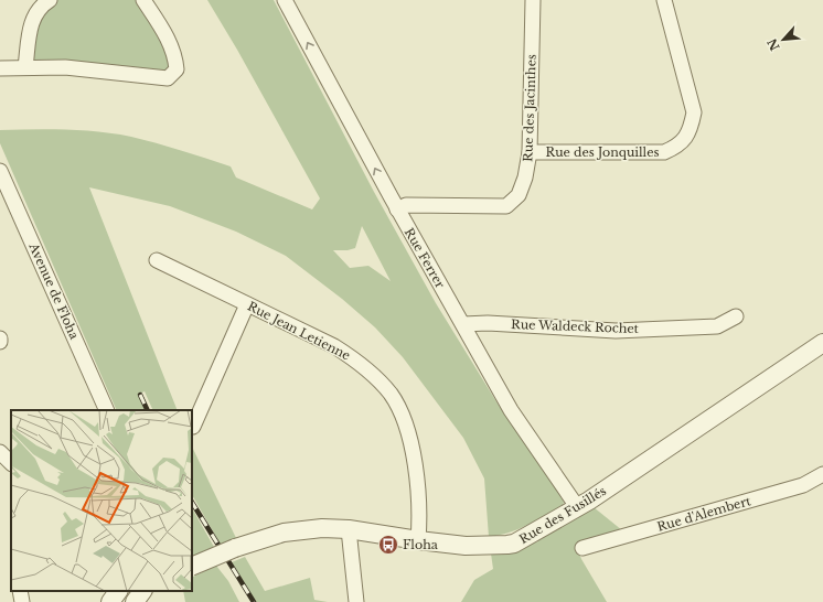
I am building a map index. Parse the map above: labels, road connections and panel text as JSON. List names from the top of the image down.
{
  "streets": {
    "street": [
      "Rue des Jacinthes",
      "Rue des Jonquilles",
      "Rue Ferrer",
      "Avenue de Floha",
      "Rue Waldeck Rochet",
      "Rue Jean Letienne",
      "Rue d'Alembert",
      "Rue des Fusillés"
    ]
  },
  "crossings": [
    ["Rue des Jacinthes", "Rue des Jonquilles"],
    ["Rue des Jacinthes", "Rue Ferrer"],
    ["Rue Ferrer", "Rue Waldeck Rochet"],
    ["Rue Ferrer", "Rue des Fusillés"],
    ["Rue Jean Letienne", "Rue des Fusillés"]
  ],
  "one_way": ["Rue Ferrer"],
  "places": {
    "bus stop": ["Floha"]
  },
  "north": "bottom left"
}
